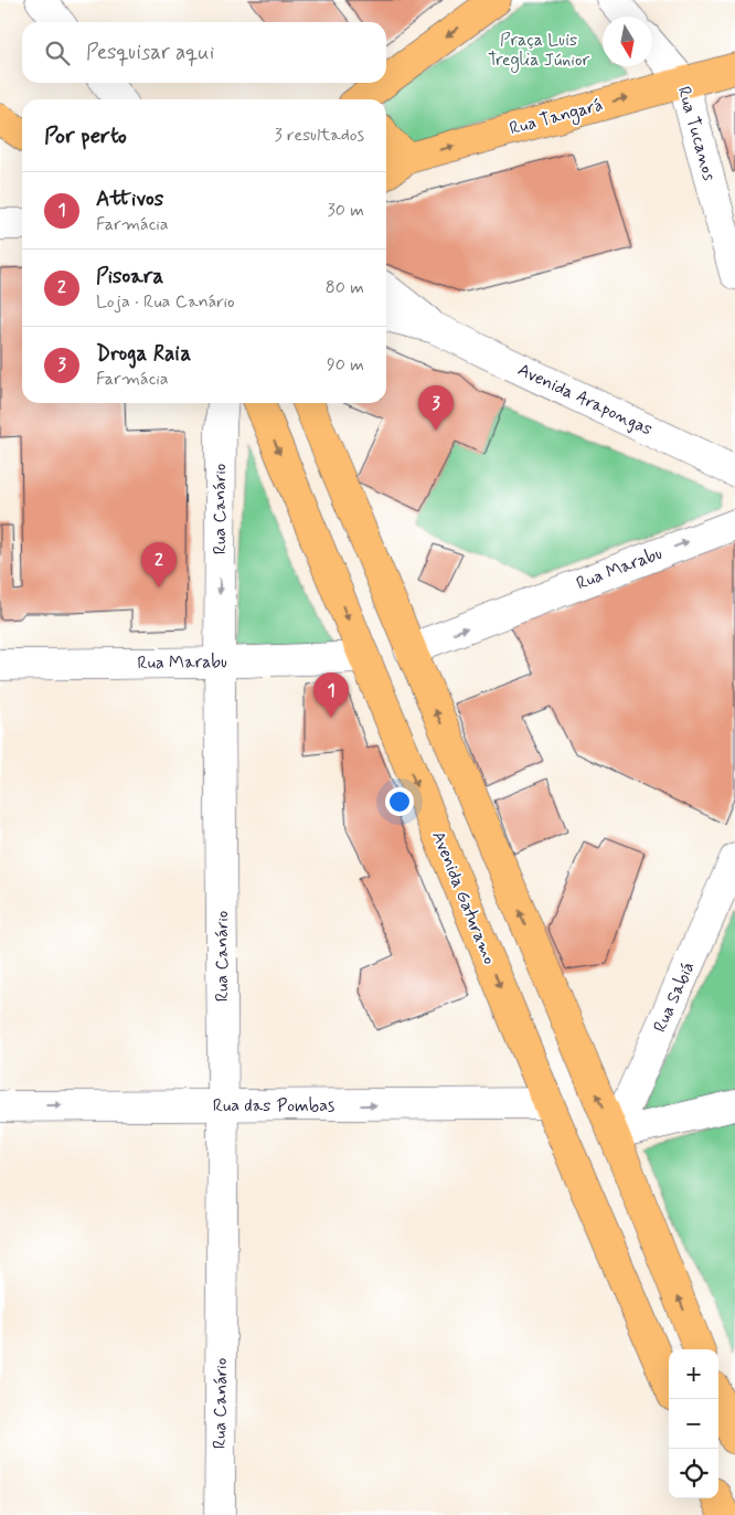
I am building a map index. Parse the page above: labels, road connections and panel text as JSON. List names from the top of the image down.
{
  "streets": {
    "main road": ["Rua Tangará", "Avenida Gaturamo"],
    "street": [
      "Rua Tucanos",
      "Avenida Arapongas",
      "Rua Canário",
      "Rua Marabu",
      "Rua Sabiá",
      "Rua das Pombas"
    ]
  },
  "crossings": [
    ["Rua Tangará", "Rua Tucanos"],
    ["Rua Canário", "Rua Marabu"],
    ["Rua Canário", "Rua das Pombas"],
    ["Rua Marabu", "Avenida Gaturamo"],
    ["Avenida Gaturamo", "Rua das Pombas"]
  ],
  "one_way": ["Rua Marabu", "Rua das Pombas"],
  "parks": ["Praça Luis Treglia Júnior"],
  "north": "bottom",
  "page": {
    "search": "Pesquisar aqui",
    "heading": ["Por perto", "3 resultados"],
    "list": [
      {
        "mark": "1",
        "name": "Attivos",
        "note": "Farmácia",
        "value": "30 m"
      },
      {
        "mark": "2",
        "name": "Pisoara",
        "note": "Loja · Rua Canário",
        "value": "80 m"
      },
      {
        "mark": "3",
        "name": "Droga Raia",
        "note": "Farmácia",
        "value": "90 m"
      }
    ],
    "pins": ["3", "2", "1"],
    "map_buttons": ["+", "−"]
  }
}
